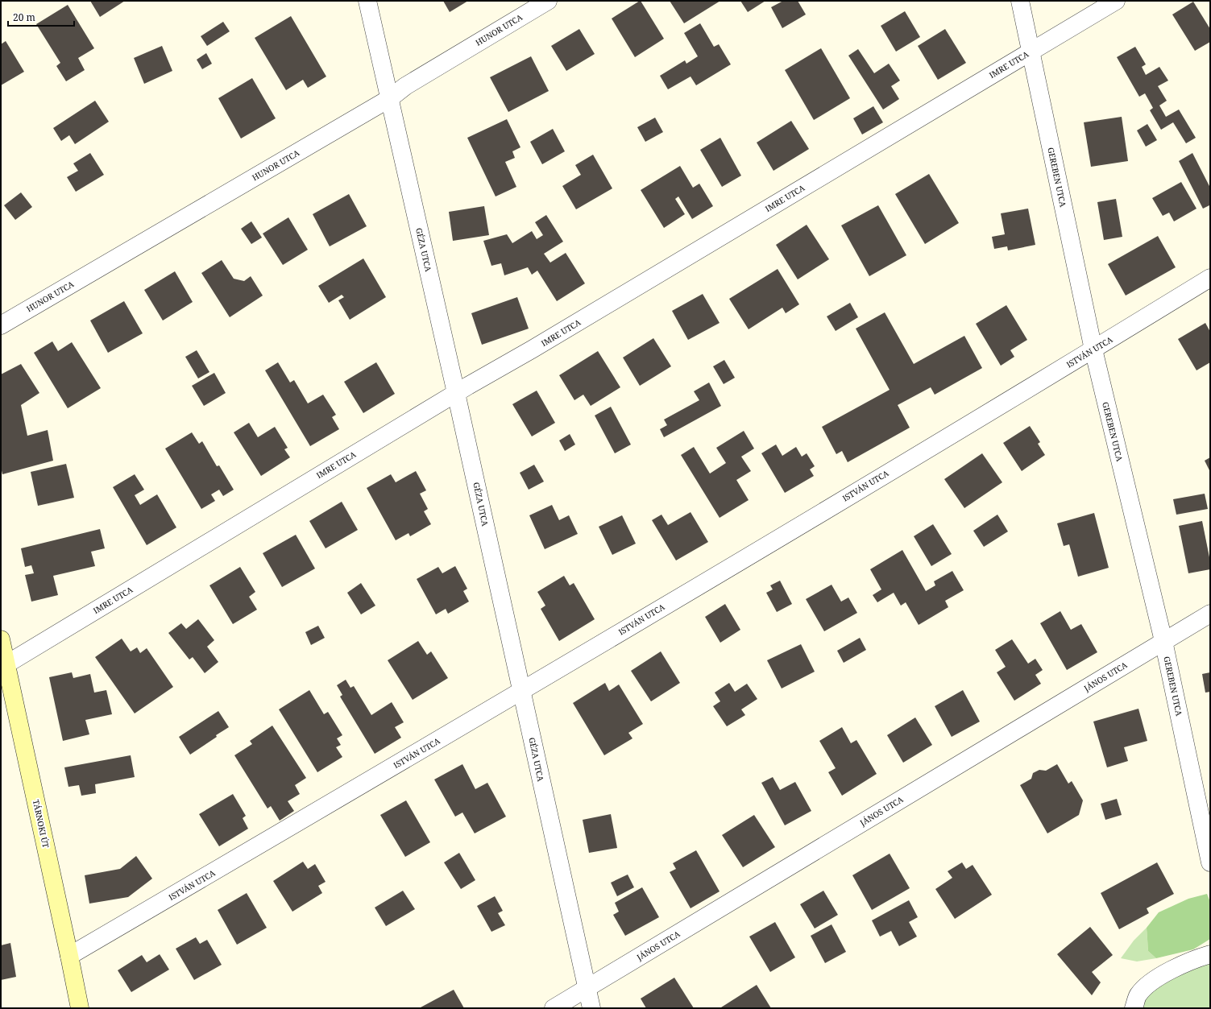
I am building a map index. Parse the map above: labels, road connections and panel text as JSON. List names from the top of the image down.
{
  "streets": {
    "street": [
      "HUNOR UTCA",
      "IMRE UTCA",
      "GEREBEN UTCA",
      "GÉZA UTCA",
      "ISTVÁN UTCA",
      "JÁNOS UTCA",
      "TÁRNOKI ÚT"
    ]
  },
  "crossings": [
    ["HUNOR UTCA", "GÉZA UTCA"],
    ["IMRE UTCA", "GEREBEN UTCA"],
    ["IMRE UTCA", "GÉZA UTCA"],
    ["IMRE UTCA", "TÁRNOKI ÚT"],
    ["GEREBEN UTCA", "ISTVÁN UTCA"],
    ["GEREBEN UTCA", "JÁNOS UTCA"],
    ["GÉZA UTCA", "ISTVÁN UTCA"],
    ["GÉZA UTCA", "JÁNOS UTCA"],
    ["ISTVÁN UTCA", "TÁRNOKI ÚT"]
  ],
  "scale_bar": "20 m"
}
